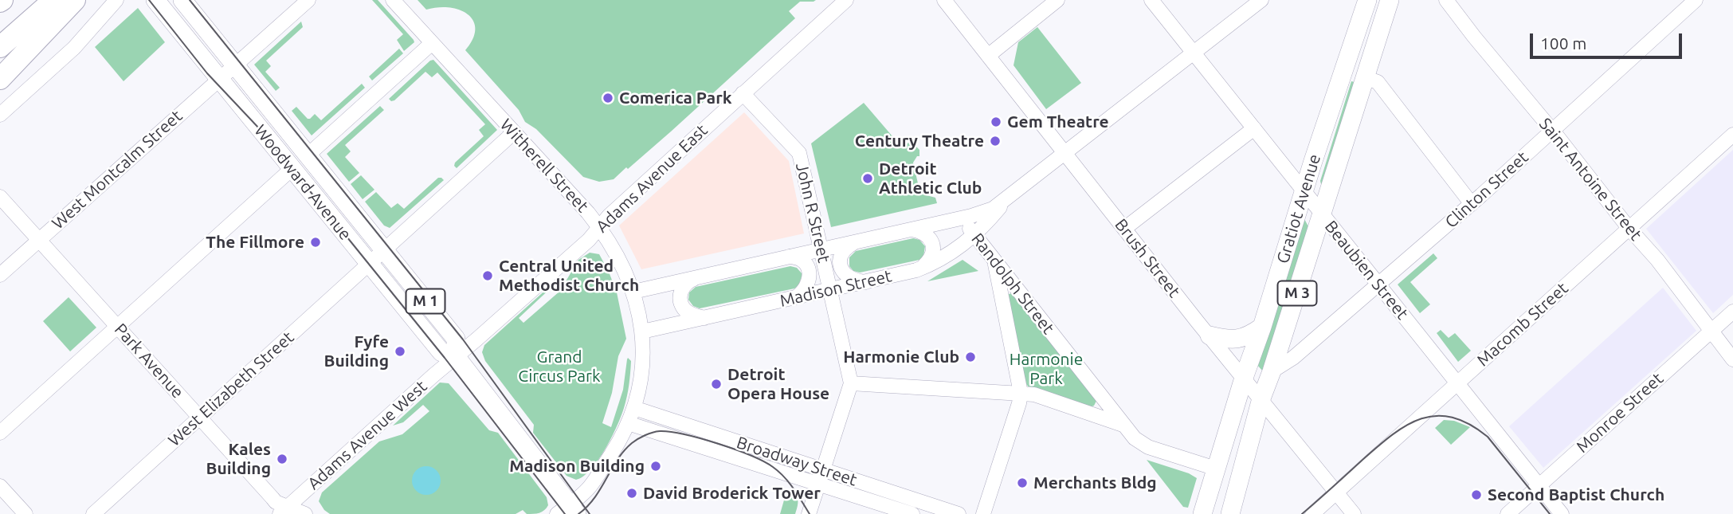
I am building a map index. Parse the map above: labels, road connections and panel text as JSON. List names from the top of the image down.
{
  "streets": {
    "main road": [
      "Woodward Avenue",
      "Gratiot Avenue",
      "M 3",
      "M 1"
    ],
    "street": [
      "Witherell Street",
      "West Montcalm Street",
      "Adams Avenue East",
      "Saint Antoine Street",
      "Clinton Street",
      "John R Street",
      "Brush Street",
      "Beaubien Street",
      "Randolph Street",
      "Madison Street",
      "Macomb Street",
      "Park Avenue",
      "West Elizabeth Street",
      "Monroe Street",
      "Adams Avenue West",
      "Broadway Street"
    ]
  },
  "crossings": [
    ["Witherell Street", "Adams Avenue East"],
    ["Witherell Street", "Woodward Avenue"],
    ["Witherell Street", "Madison Street"],
    ["Witherell Street", "West Elizabeth Street"],
    ["Witherell Street", "Broadway Street"],
    ["West Montcalm Street", "Woodward Avenue"],
    ["West Montcalm Street", "Park Avenue"],
    ["Adams Avenue East", "Woodward Avenue"],
    ["Adams Avenue East", "John R Street"],
    ["Adams Avenue East", "Adams Avenue West"],
    ["Saint Antoine Street", "Clinton Street"],
    ["Saint Antoine Street", "Macomb Street"],
    ["Saint Antoine Street", "Monroe Street"],
    ["Woodward Avenue", "West Elizabeth Street"],
    ["Woodward Avenue", "Adams Avenue West"],
    ["Clinton Street", "Gratiot Avenue"],
    ["Clinton Street", "Beaubien Street"],
    ["Gratiot Avenue", "Brush Street"],
    ["Gratiot Avenue", "Beaubien Street"],
    ["Gratiot Avenue", "Randolph Street"],
    ["John R Street", "Madison Street"],
    ["John R Street", "Broadway Street"],
    ["Brush Street", "Madison Street"],
    ["Brush Street", "Macomb Street"],
    ["Beaubien Street", "Madison Street"],
    ["Beaubien Street", "Macomb Street"],
    ["Beaubien Street", "Monroe Street"],
    ["Randolph Street", "Madison Street"],
    ["Park Avenue", "West Elizabeth Street"],
    ["Park Avenue", "Adams Avenue West"]
  ],
  "parks": ["Grand Circus Park", "Harmonie Park"],
  "places": [
    "Comerica Park",
    "Gem Theatre",
    "Century Theatre",
    "Detroit Athletic Club",
    "The Fillmore",
    "Central United Methodist Church",
    "Fyfe Building",
    "Harmonie Club",
    "Detroit Opera House",
    "Kales Building",
    "Madison Building",
    "Merchants Bldg",
    "David Broderick Tower",
    "Second Baptist Church"
  ],
  "scale_bar": "100 m"
}
